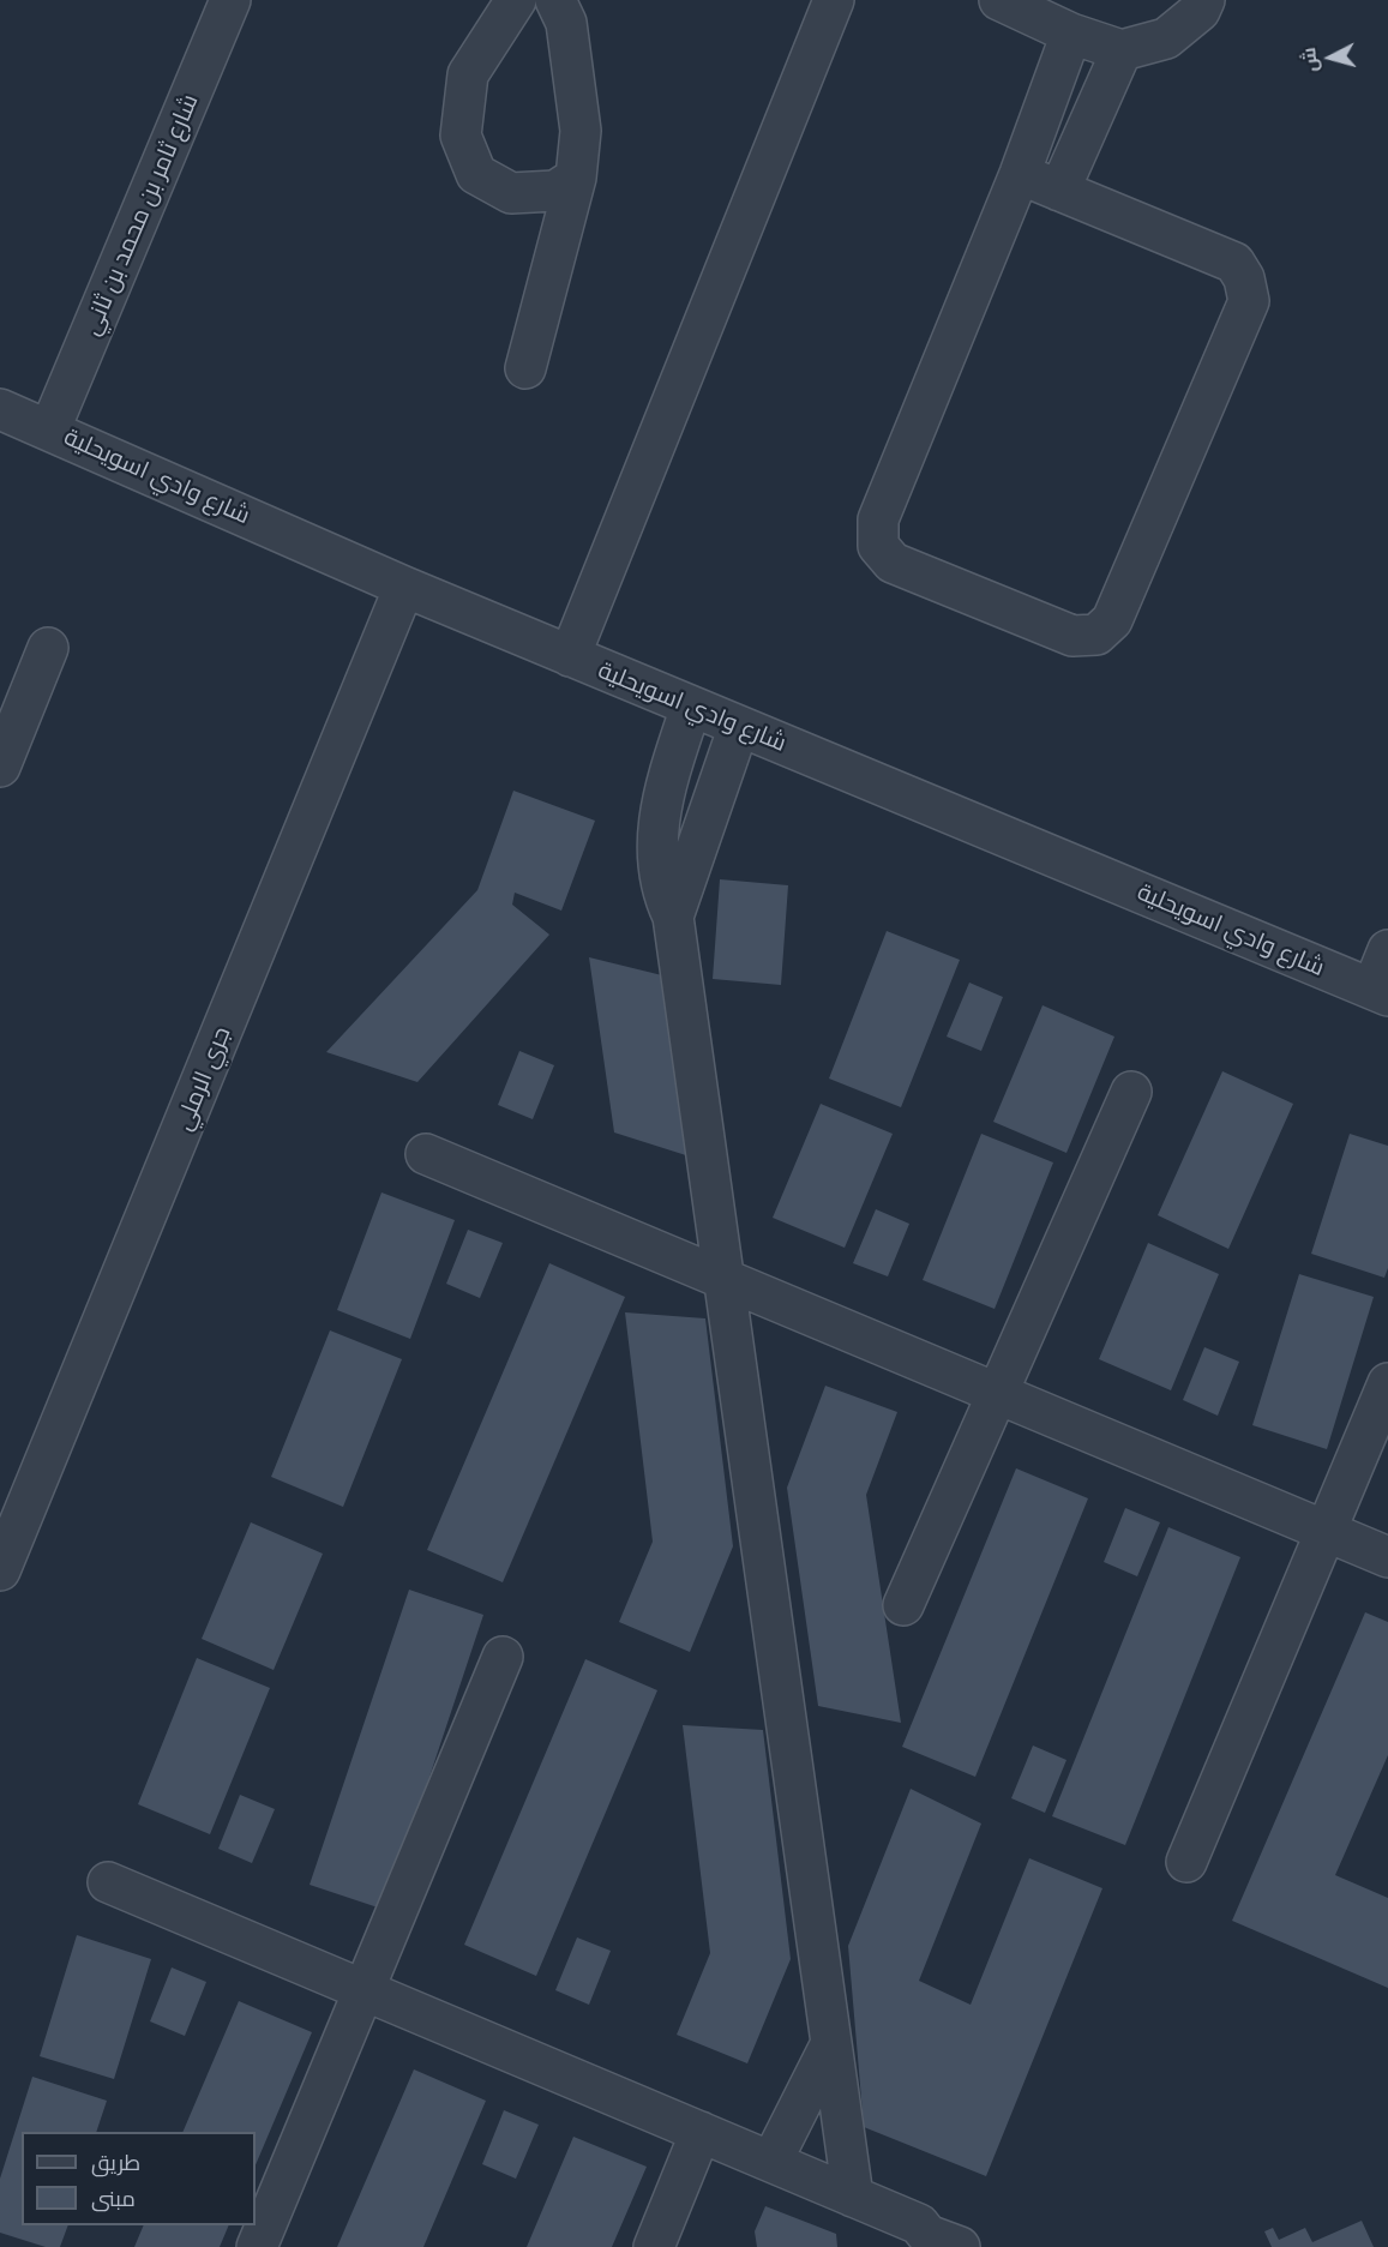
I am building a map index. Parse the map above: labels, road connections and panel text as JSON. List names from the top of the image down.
{
  "streets": {
    "street": ["شارع ثامر بن محمد بن ثاني", "شارع وادي اسويحلية", "جري الرملي"]
  },
  "crossings": [
    ["شارع ثامر بن محمد بن ثاني", "شارع وادي اسويحلية"],
    ["شارع وادي اسويحلية", "جري الرملي"]
  ],
  "legend": ["طريق", "مبنى"],
  "north": "left"
}
